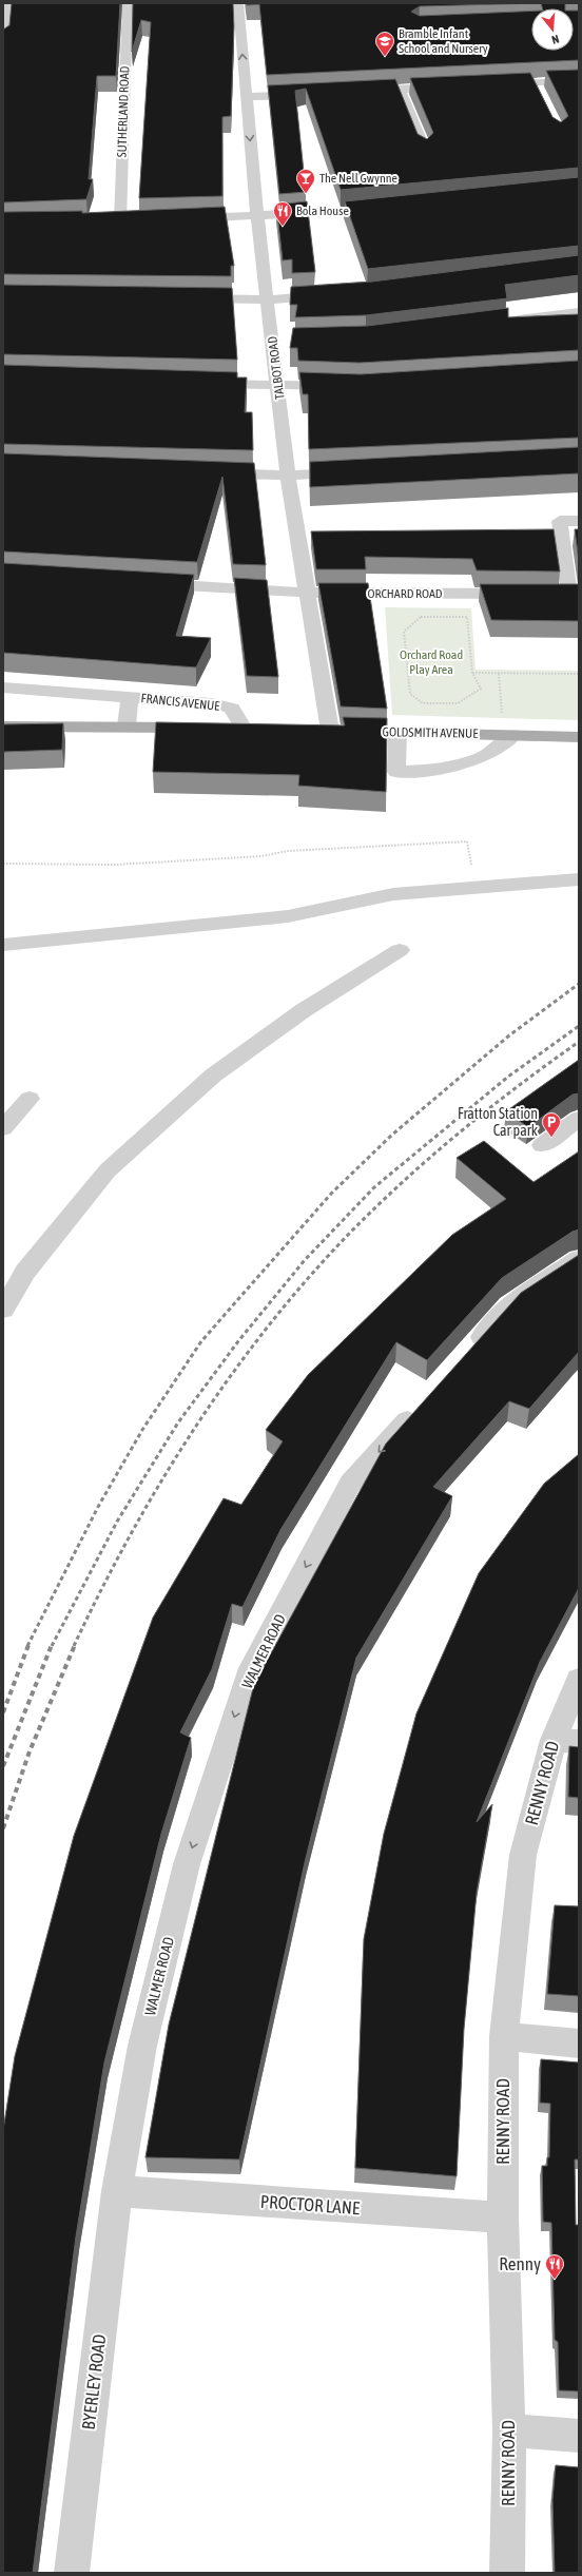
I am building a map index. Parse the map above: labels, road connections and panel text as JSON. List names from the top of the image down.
{
  "streets": {
    "main road": ["GOLDSMITH AVENUE"],
    "street": [
      "SUTHERLAND ROAD",
      "TALBOT ROAD",
      "ORCHARD ROAD",
      "FRANCIS AVENUE",
      "WALMER ROAD",
      "RENNY ROAD",
      "PROCTOR LANE",
      "BYERLEY ROAD"
    ]
  },
  "crossings": [
    ["TALBOT ROAD", "ORCHARD ROAD"],
    ["TALBOT ROAD", "GOLDSMITH AVENUE"],
    ["WALMER ROAD", "PROCTOR LANE"],
    ["WALMER ROAD", "BYERLEY ROAD"],
    ["RENNY ROAD", "PROCTOR LANE"],
    ["PROCTOR LANE", "BYERLEY ROAD"]
  ],
  "one_way": ["WALMER ROAD"],
  "parks": ["Orchard Road Play Area"],
  "places": {
    "school or university": ["Bramble Infant School and Nursery"],
    "bar": ["The Nell Gwynne"],
    "restaurant": ["Bola House", "Renny"],
    "parking": ["Fratton Station Car park"]
  },
  "north": "bottom"
}
